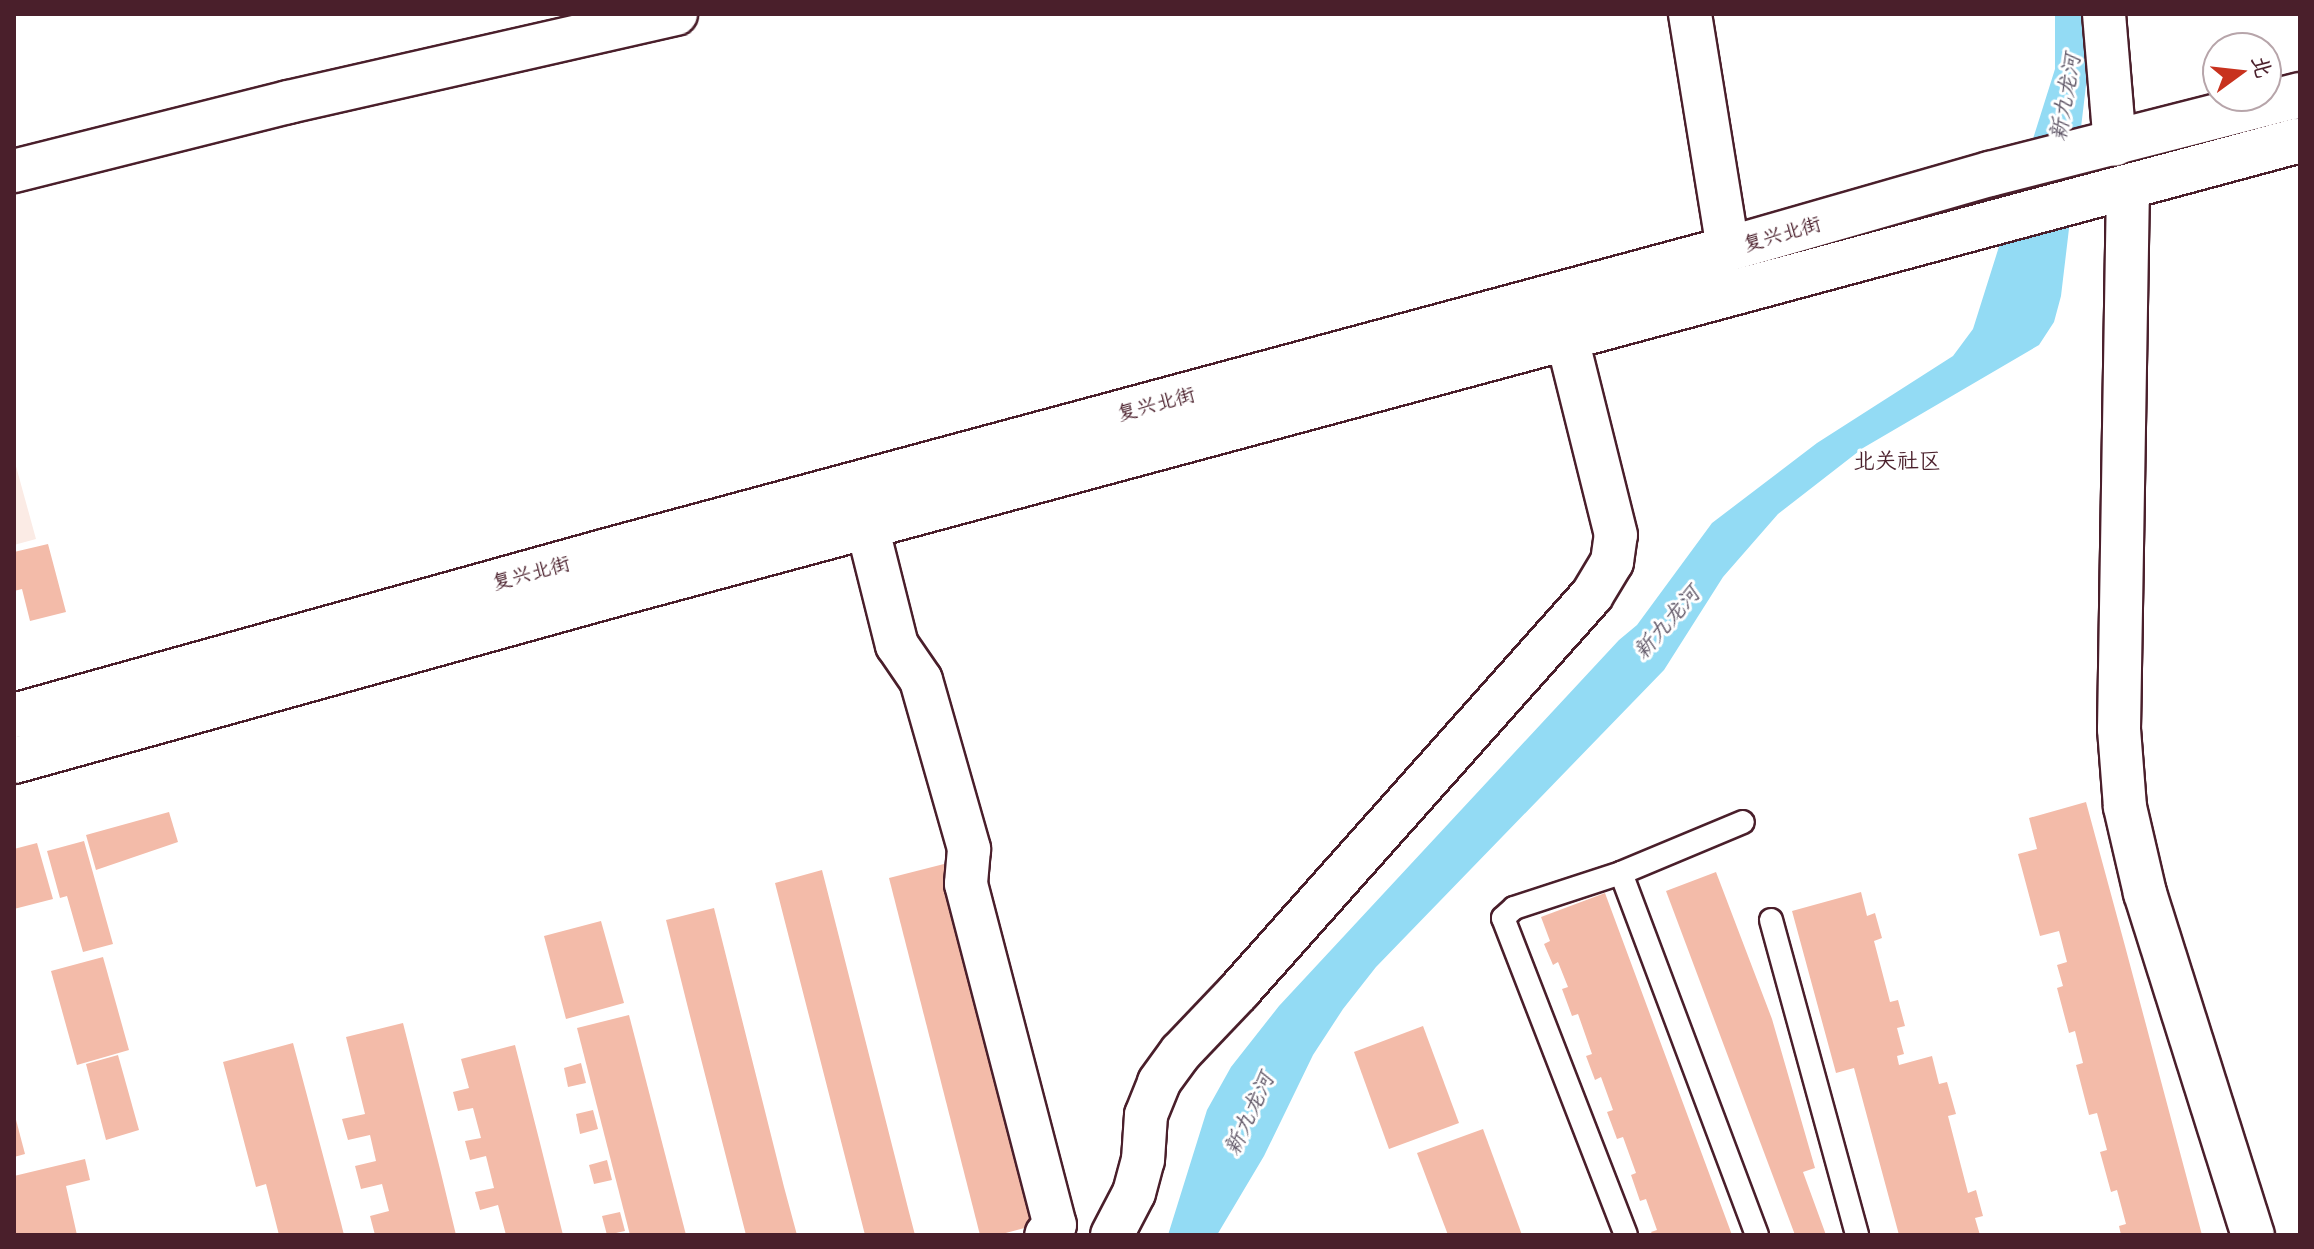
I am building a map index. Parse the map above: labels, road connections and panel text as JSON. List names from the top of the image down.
{
  "streets": {
    "main road": ["复兴北街"]
  },
  "districts": ["北关社区"],
  "water": ["新九龙河"],
  "north": "right"
}
